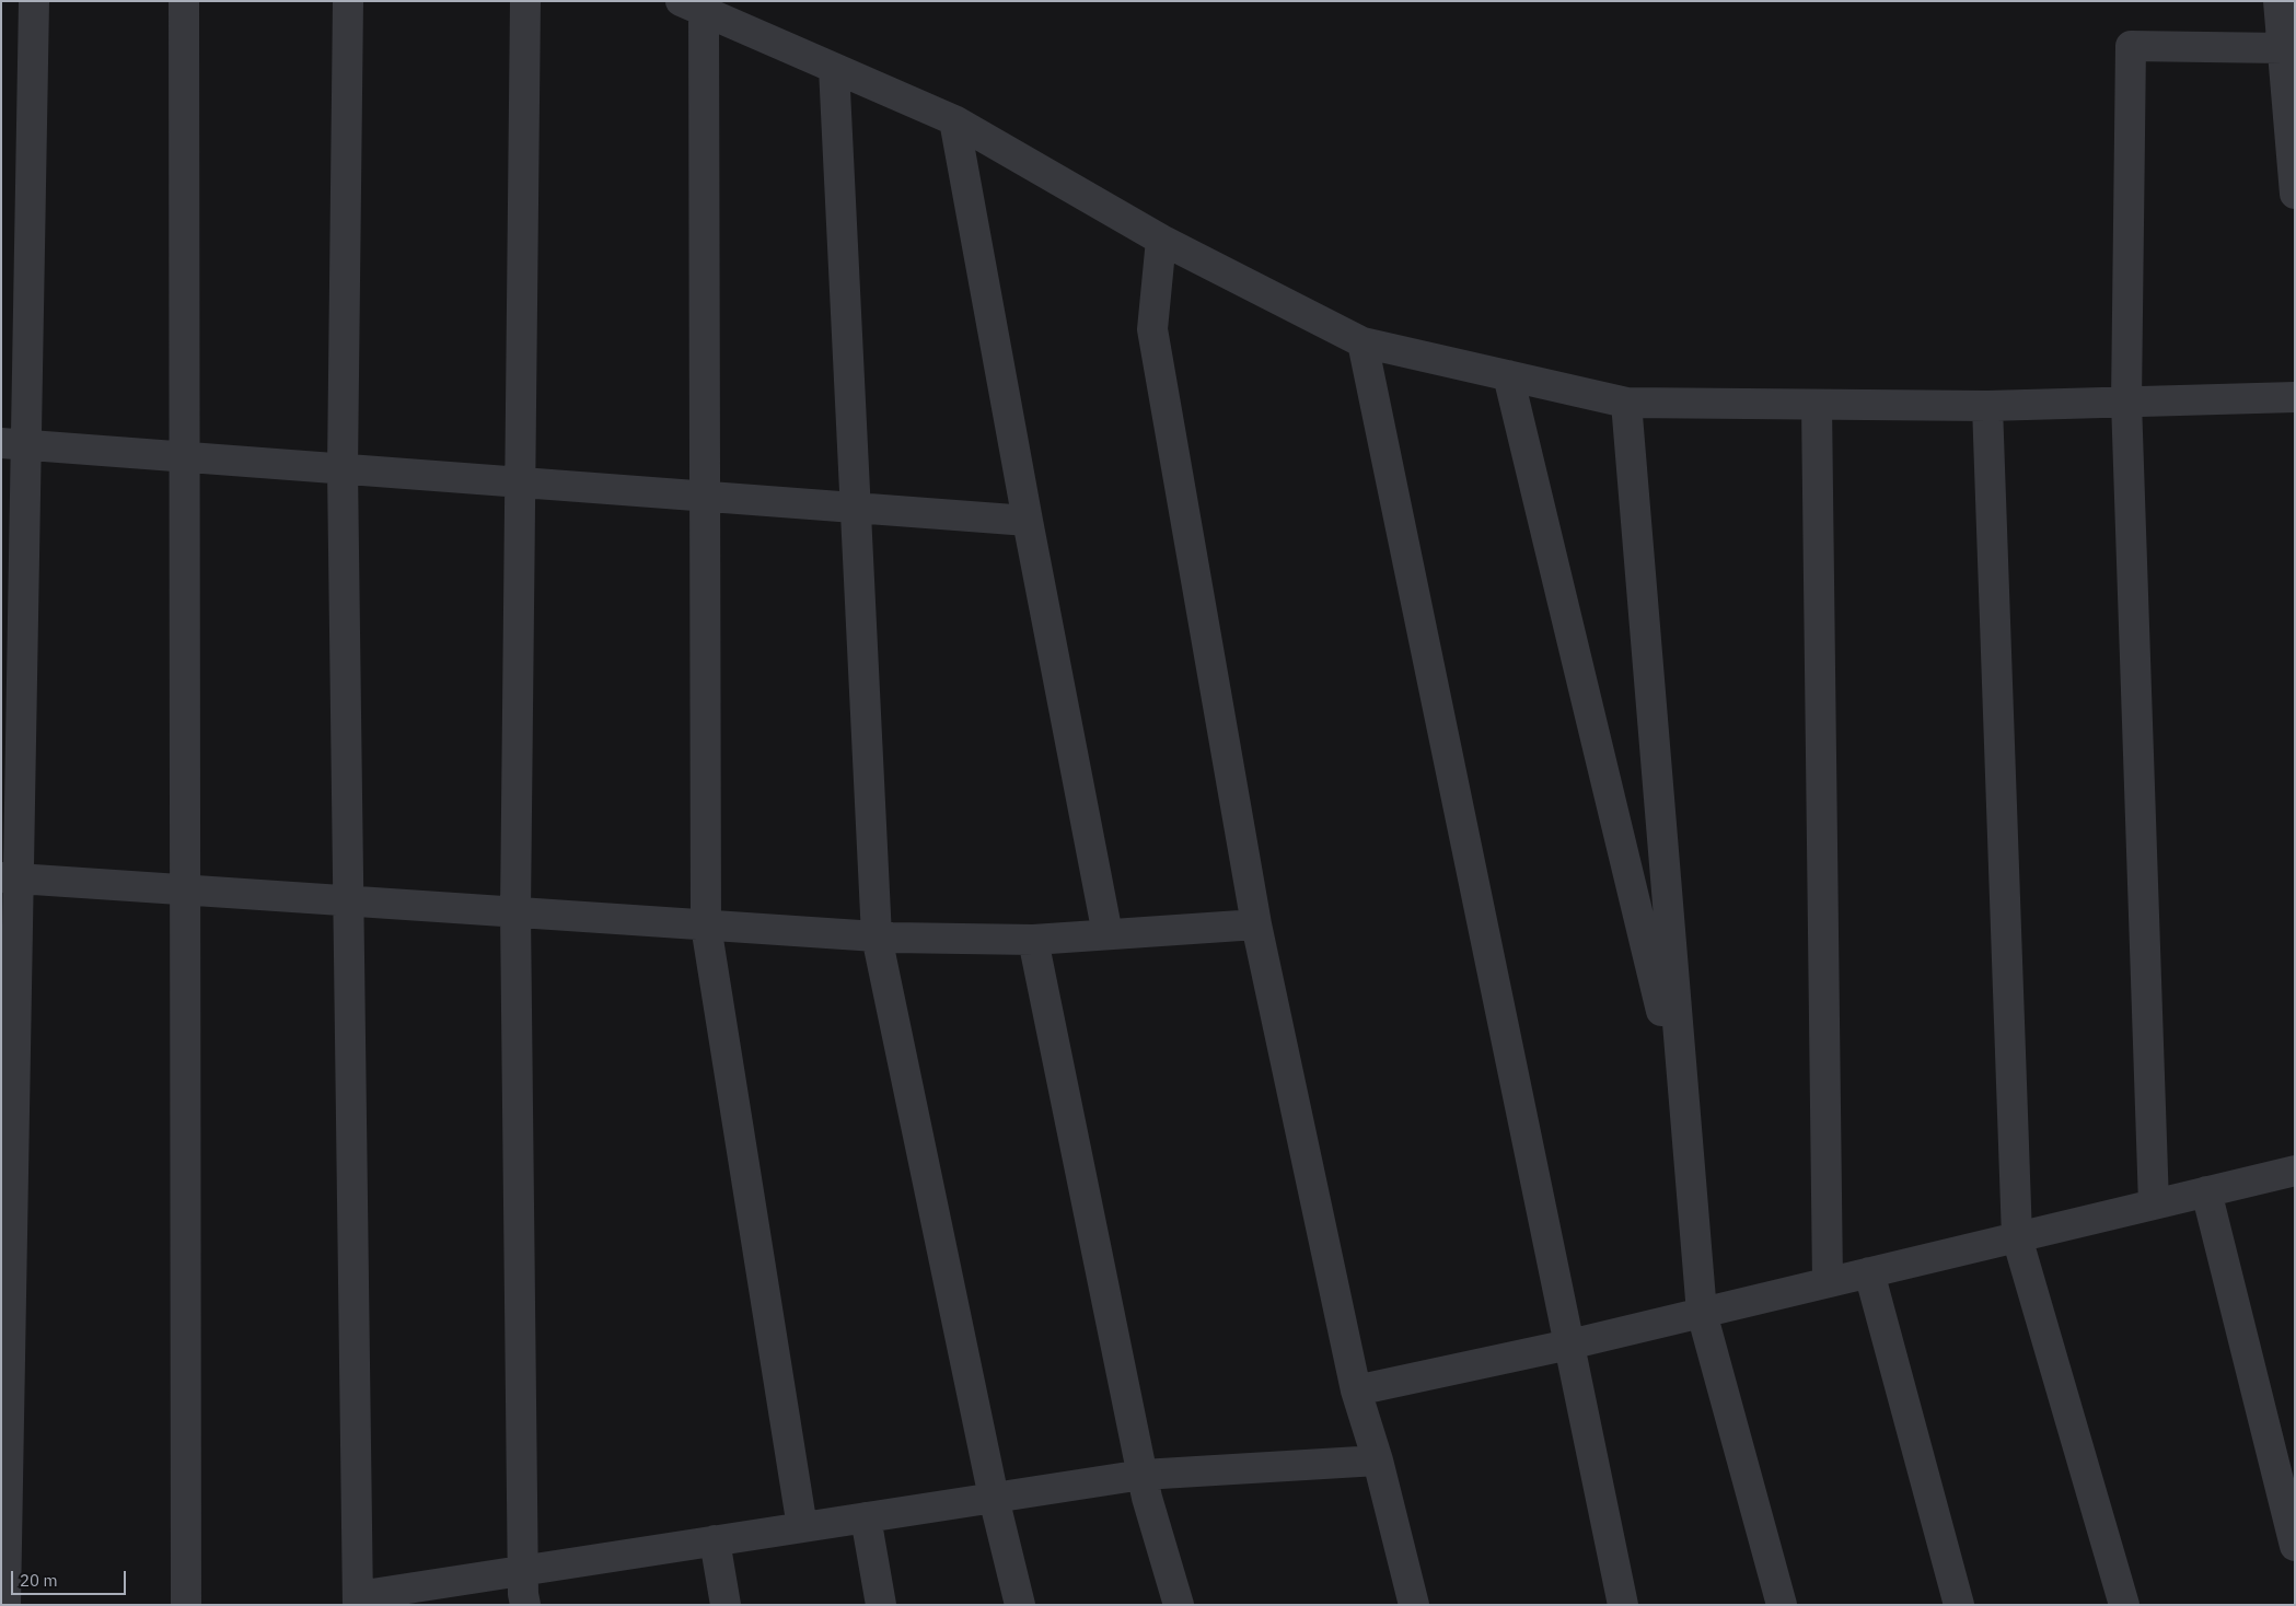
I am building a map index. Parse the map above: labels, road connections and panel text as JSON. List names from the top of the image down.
{
  "scale_bar": "20 m"
}
